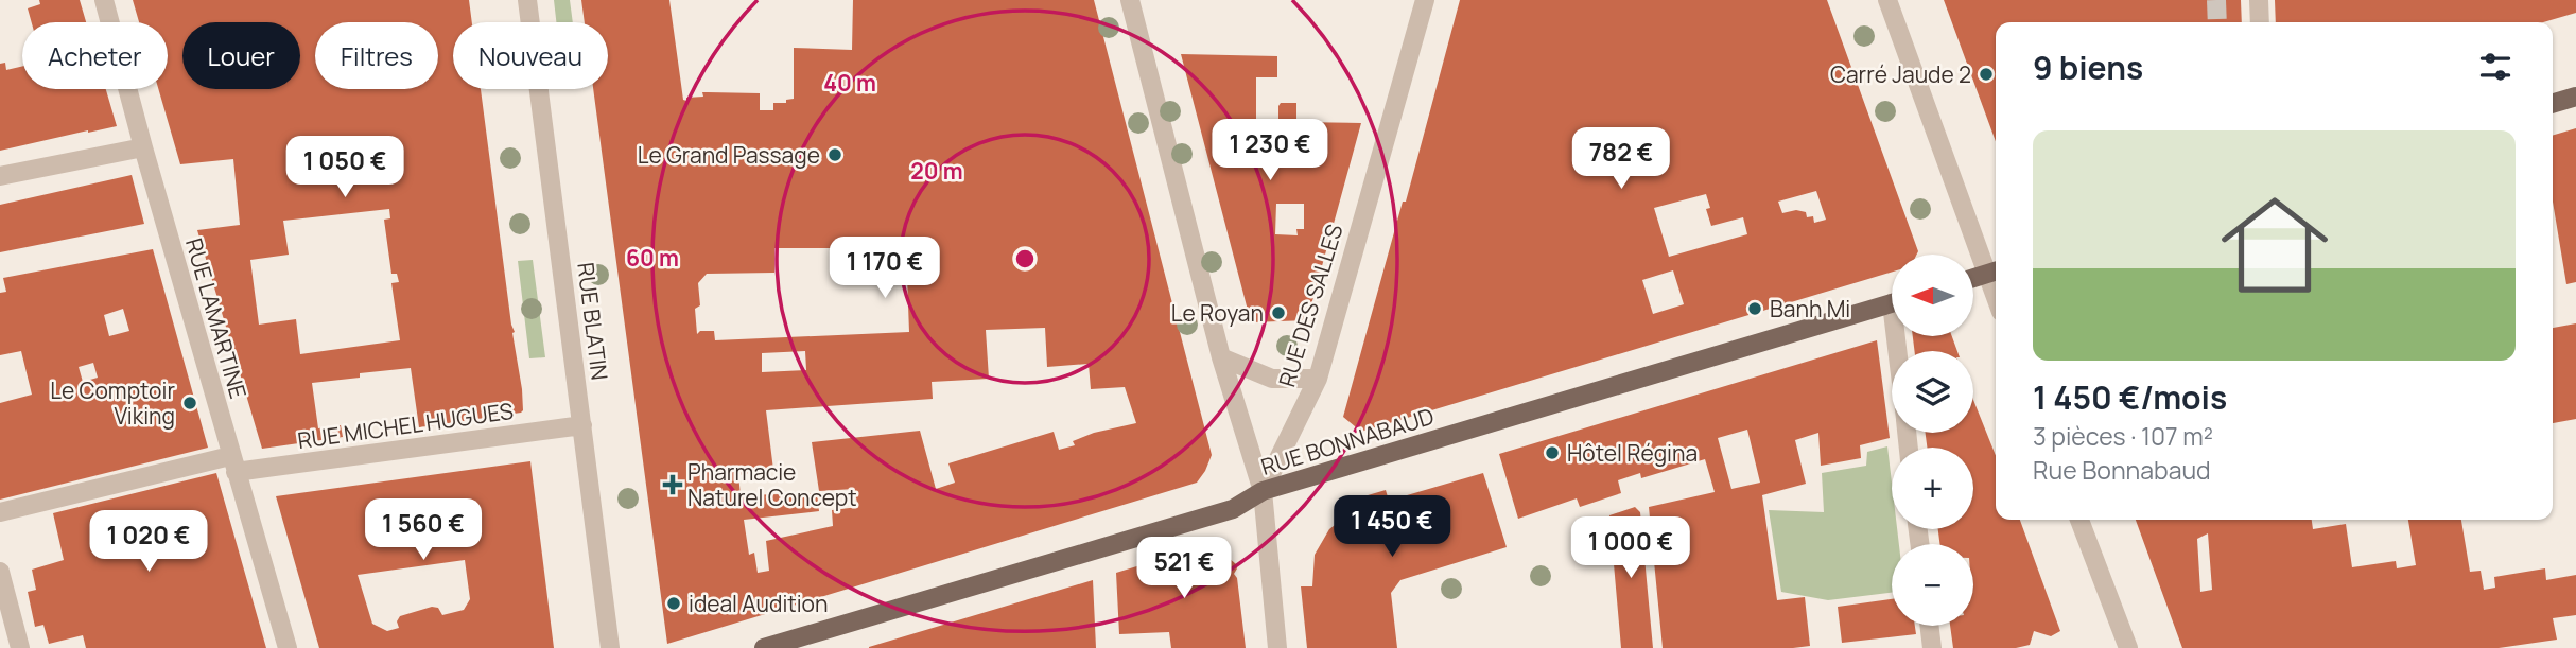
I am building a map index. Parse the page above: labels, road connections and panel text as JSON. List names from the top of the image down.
{
  "streets": {
    "main road": ["RUE BONNABAUD"],
    "street": [
      "RUE DES SALLES",
      "RUE LAMARTINE",
      "RUE BLATIN",
      "RUE MICHEL HUGUES"
    ]
  },
  "crossings": [
    ["RUE DES SALLES", "RUE BONNABAUD"],
    ["RUE LAMARTINE", "RUE MICHEL HUGUES"],
    ["RUE BLATIN", "RUE MICHEL HUGUES"]
  ],
  "places": {
    "other": [
      "Carré Jaude 2",
      "Le Grand Passage",
      "Banh Mi",
      "Le Royan",
      "Le Comptoir Viking",
      "Hôtel Régina",
      "ideal Audition"
    ],
    "health": ["Pharmacie Naturel Concept"]
  },
  "north": "left",
  "page": {
    "chip": [
      "Acheter",
      "Louer",
      "Filtres",
      "Nouveau"
    ],
    "heading": "9 biens",
    "list": [
      {
        "name": "1 450 €/mois",
        "note": "3 pièces · 107 m² · Rue Bonnabaud"
      }
    ],
    "price": [
      "1 230 €",
      "782 €",
      "1 050 €",
      "1 170 €",
      "1 450 €",
      "1 560 €",
      "1 020 €",
      "1 000 €",
      "521 €"
    ],
    "map_buttons": ["+", "−"]
  },
  "rings": ["40 m", "20 m", "60 m"]
}
